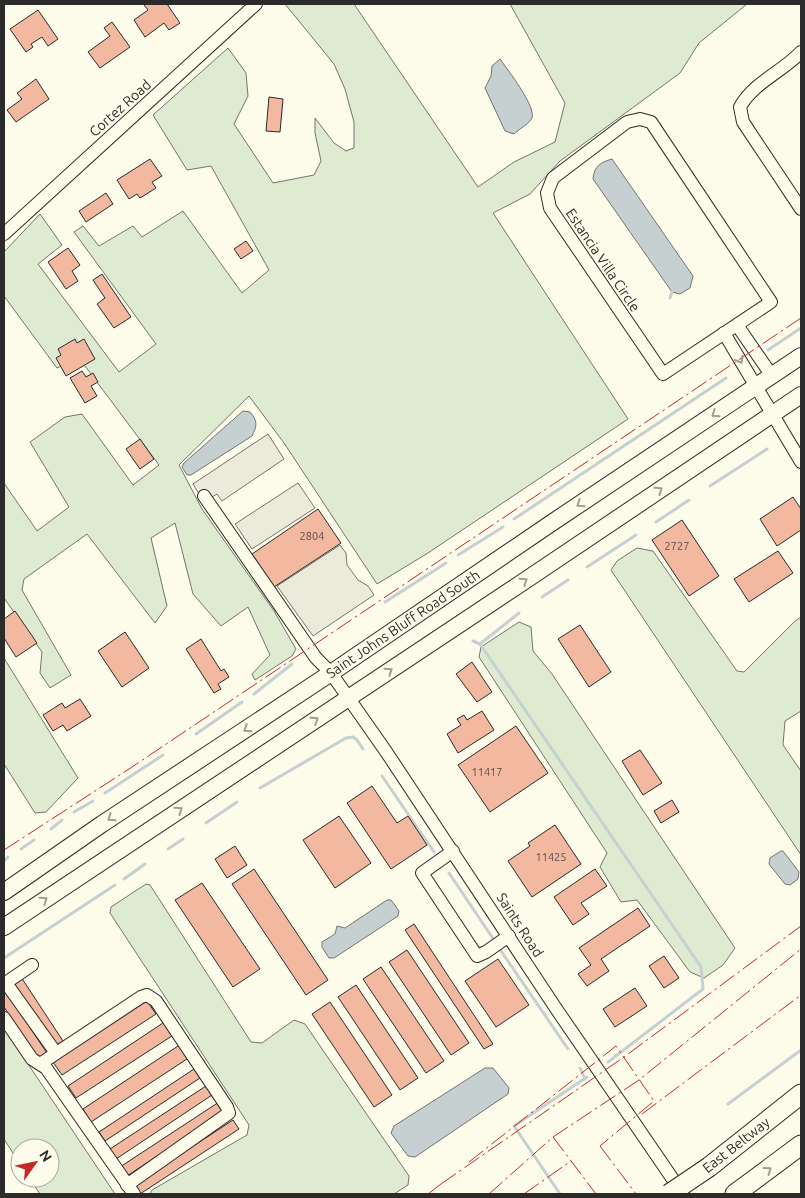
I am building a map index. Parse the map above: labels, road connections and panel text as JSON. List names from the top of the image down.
{
  "streets": {
    "highway": ["East Beltway"],
    "main road": ["Saint Johns Bluff Road South"],
    "street": ["Cortez Road", "Estancia Villa Circle", "Saints Road"]
  },
  "crossings": [
    ["Saint Johns Bluff Road South", "Saints Road"]
  ],
  "house_numbers": [
    "2804",
    "2727",
    "11417",
    "11425"
  ],
  "north": "top right"
}
